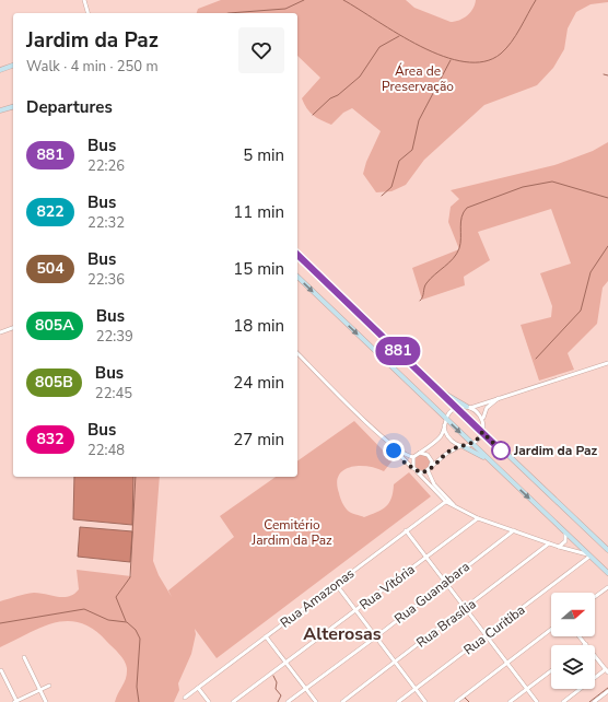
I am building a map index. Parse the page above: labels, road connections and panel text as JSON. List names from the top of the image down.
{
  "streets": {
    "street": [
      "Rua Vitória",
      "Rua Guanabara",
      "Rua Amazonas",
      "Rua Brasília",
      "Rua Curitiba"
    ]
  },
  "districts": ["Alterosas"],
  "parks": ["Área de Preservação", "Cemitério Jardim da Paz"],
  "places": ["Jardim da Paz"],
  "lines": ["bus line 881"],
  "north": "right",
  "page": {
    "on_map": "881",
    "heading": [
      ["Jardim da Paz", "Walk · 4 min · 250 m"],
      "Departures"
    ],
    "list": [
      {
        "mark": "881",
        "name": "Bus",
        "note": "22:26",
        "value": "5 min"
      },
      {
        "mark": "822",
        "name": "Bus",
        "note": "22:32",
        "value": "11 min"
      },
      {
        "mark": "504",
        "name": "Bus",
        "note": "22:36",
        "value": "15 min"
      },
      {
        "mark": "805A",
        "name": "Bus",
        "note": "22:39",
        "value": "18 min"
      },
      {
        "mark": "805B",
        "name": "Bus",
        "note": "22:45",
        "value": "24 min"
      },
      {
        "mark": "832",
        "name": "Bus",
        "note": "22:48",
        "value": "27 min"
      }
    ]
  }
}
